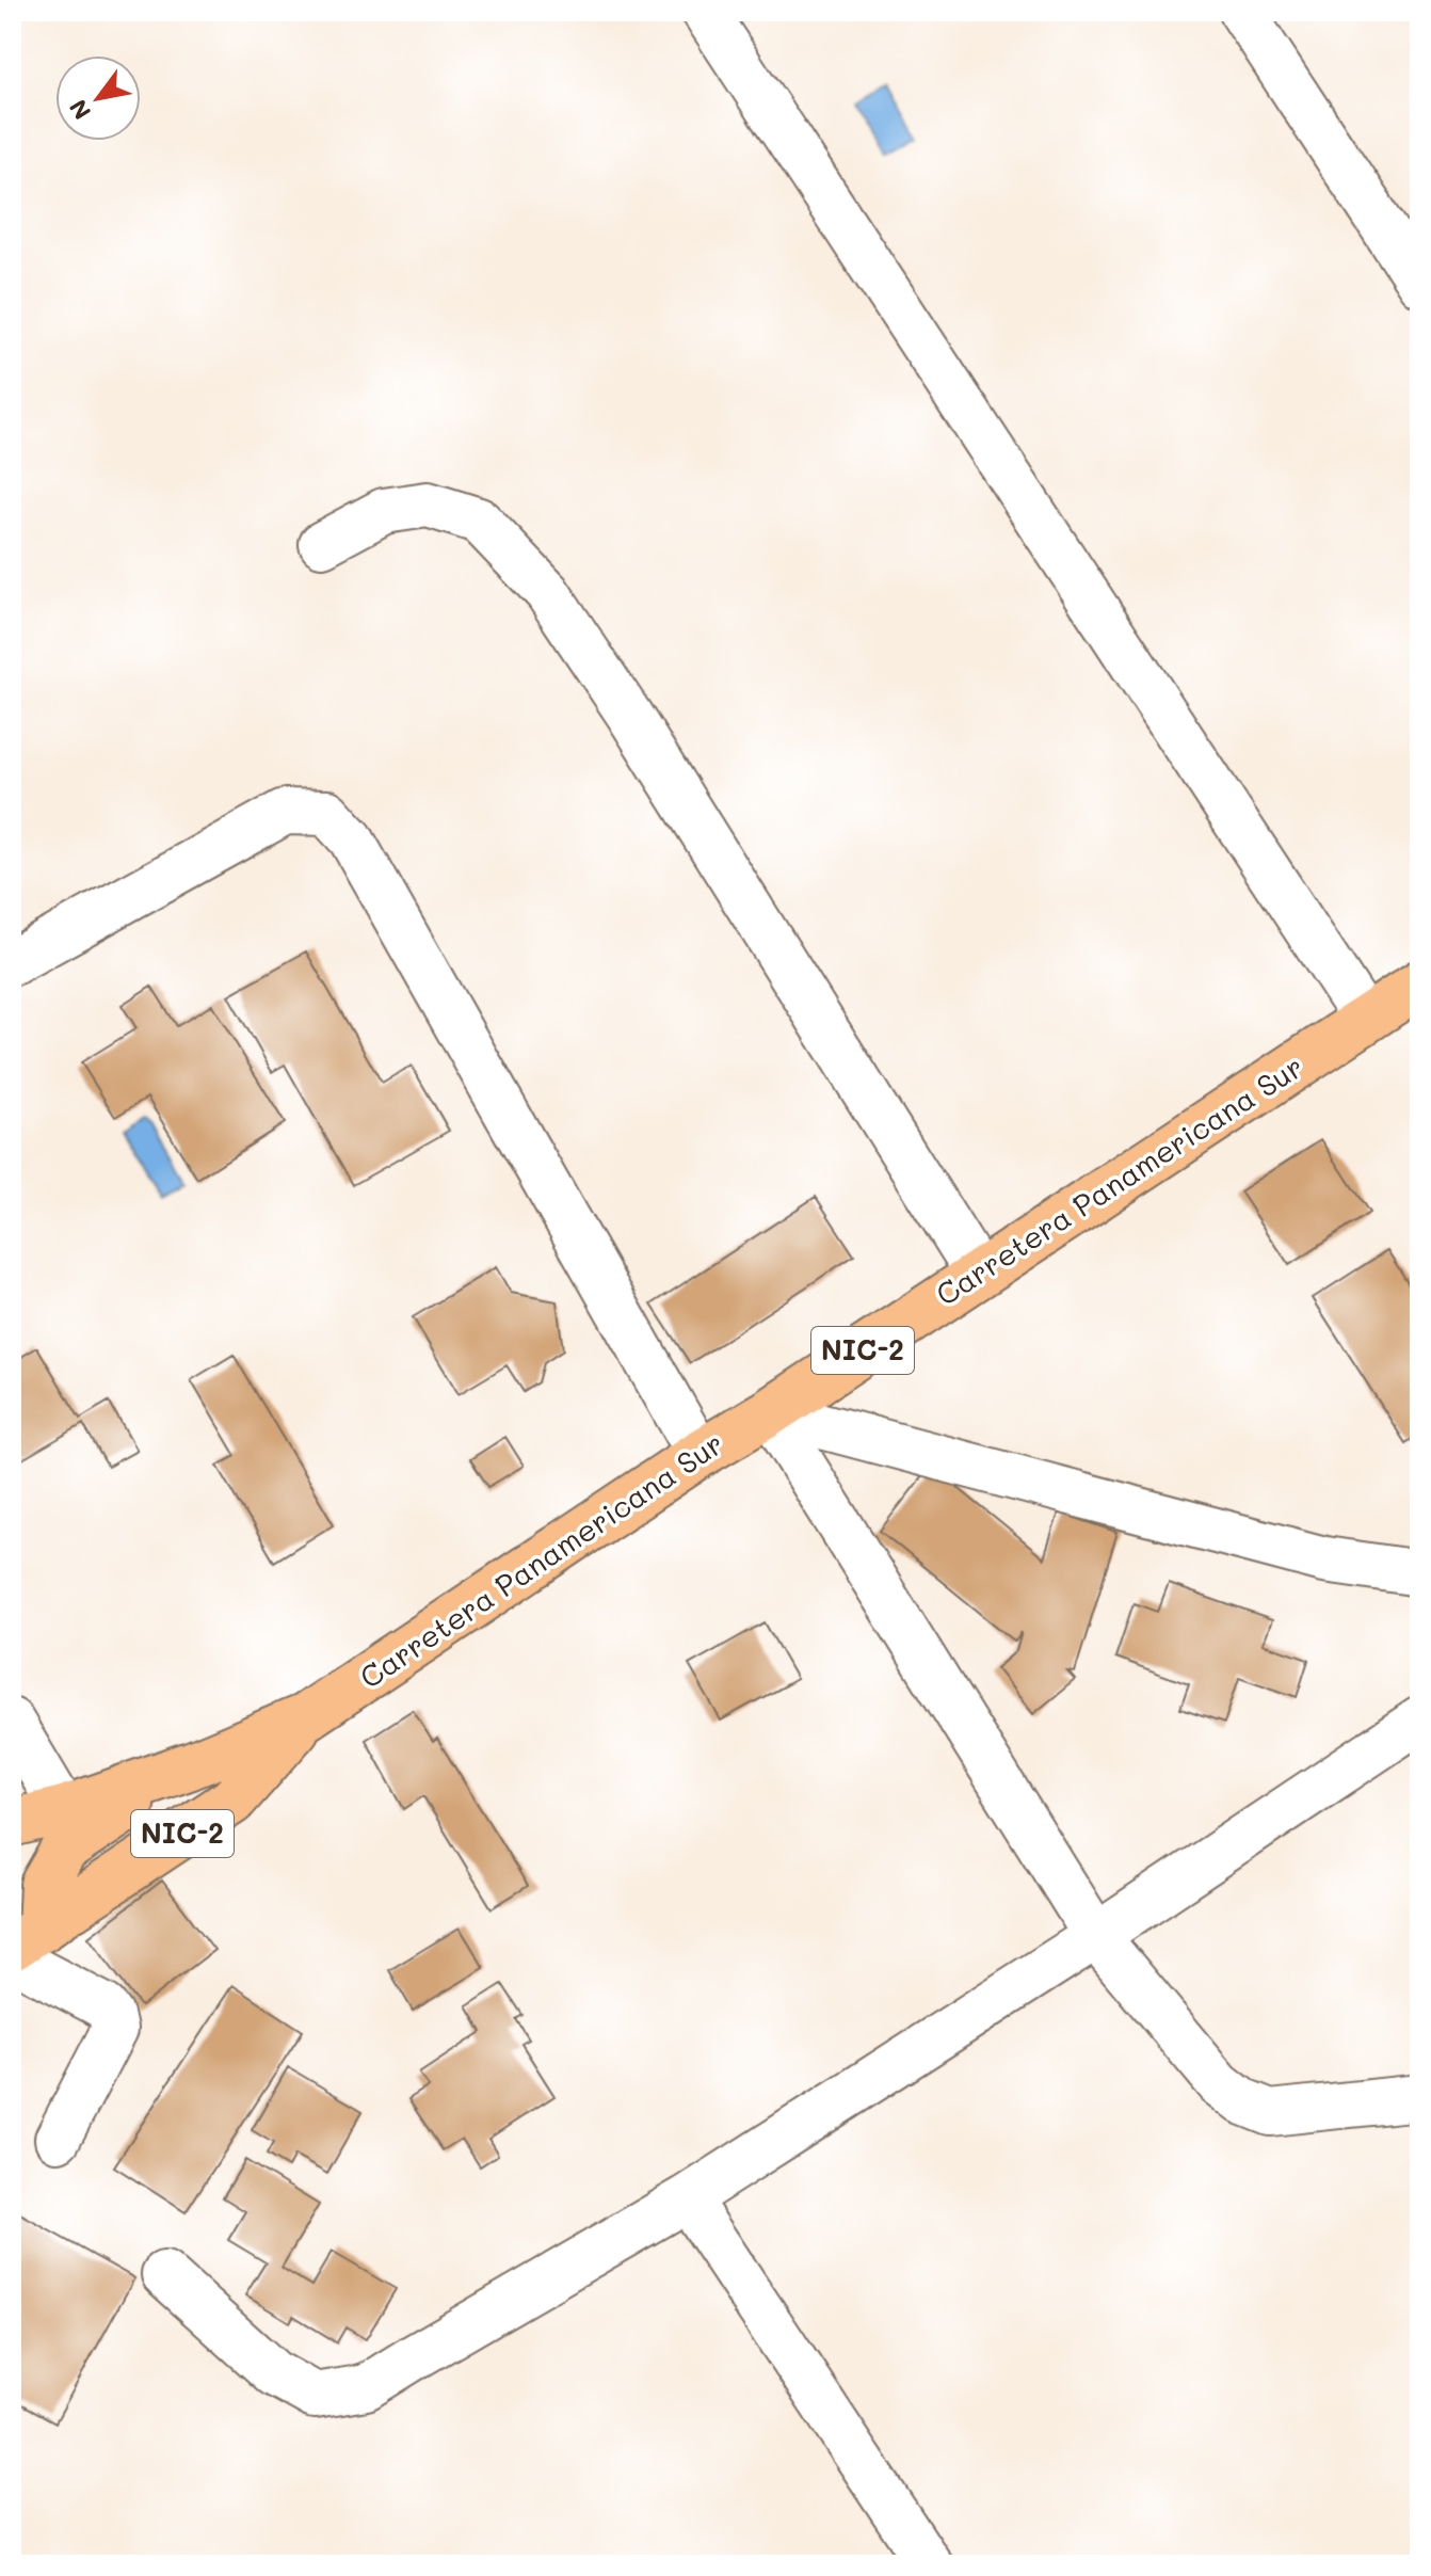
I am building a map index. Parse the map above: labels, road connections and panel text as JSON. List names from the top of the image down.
{
  "streets": {
    "highway": ["Carretera Panamericana Sur", "NIC-2"]
  },
  "north": "bottom left"
}
